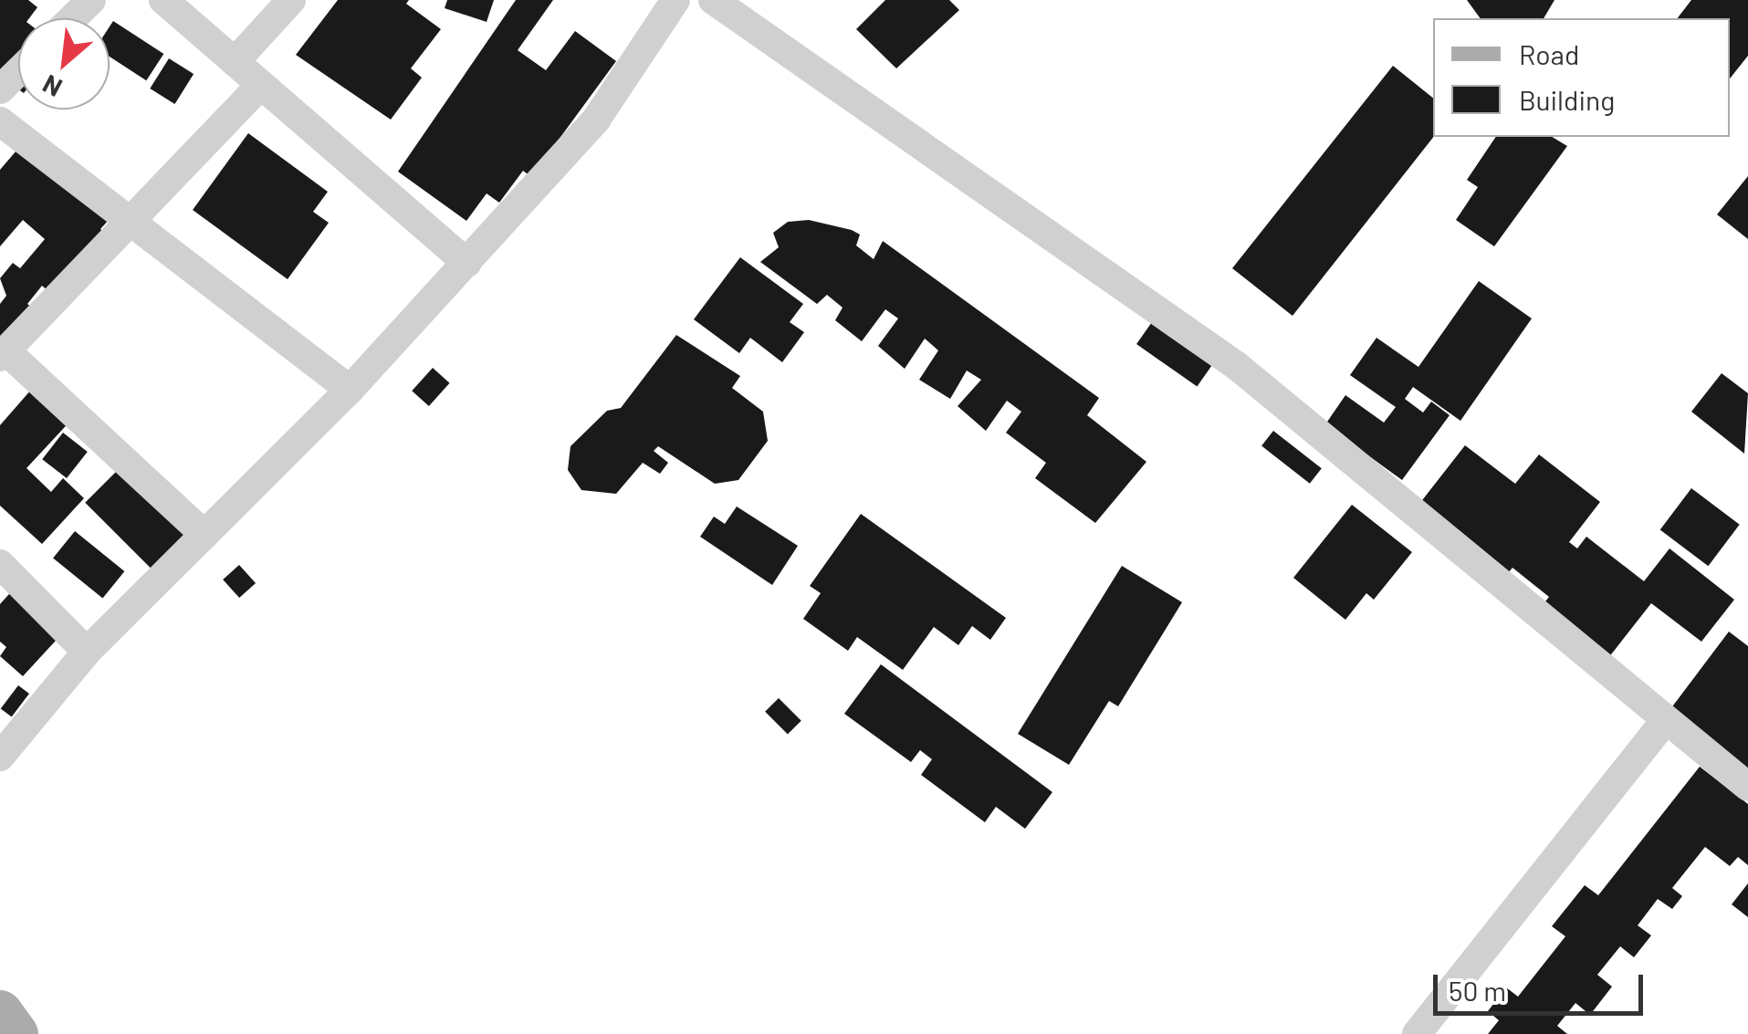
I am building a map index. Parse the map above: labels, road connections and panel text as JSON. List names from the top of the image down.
{
  "legend": ["Road", "Building"],
  "scale_bar": "50 m",
  "north": "bottom left"
}
